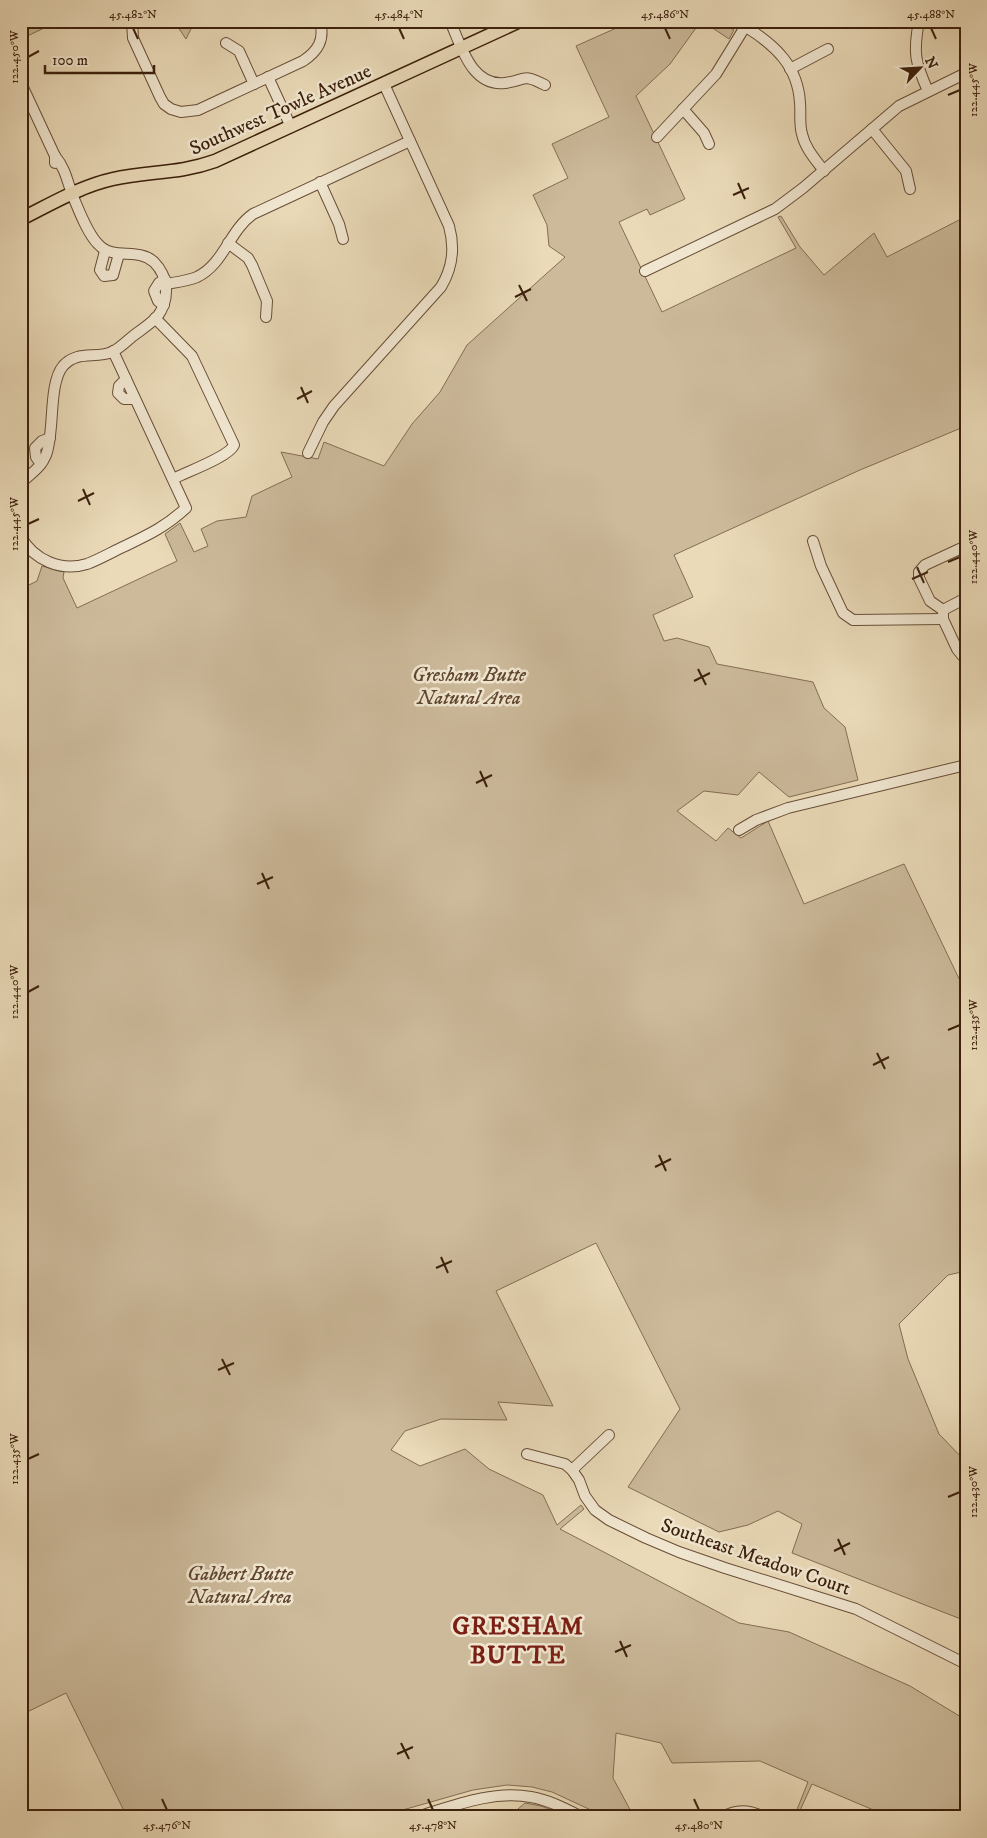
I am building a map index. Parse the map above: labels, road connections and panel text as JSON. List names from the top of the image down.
{
  "streets": {
    "main road": ["Southwest Towle Avenue"],
    "street": ["Southeast Meadow Court"]
  },
  "districts": ["GRESHAM BUTTE"],
  "parks": ["Gresham Butte Natural Area", "Gabbert Butte Natural Area"],
  "scale_bar": "100 m",
  "north": "top right",
  "coordinates": [
    "45.482°N",
    "45.484°N",
    "45.486°N",
    "45.488°N",
    "122.450°W",
    "122.445°W",
    "122.440°W",
    "122.435°W",
    "122.430°W",
    "45.476°N",
    "45.478°N",
    "45.480°N"
  ]
}
